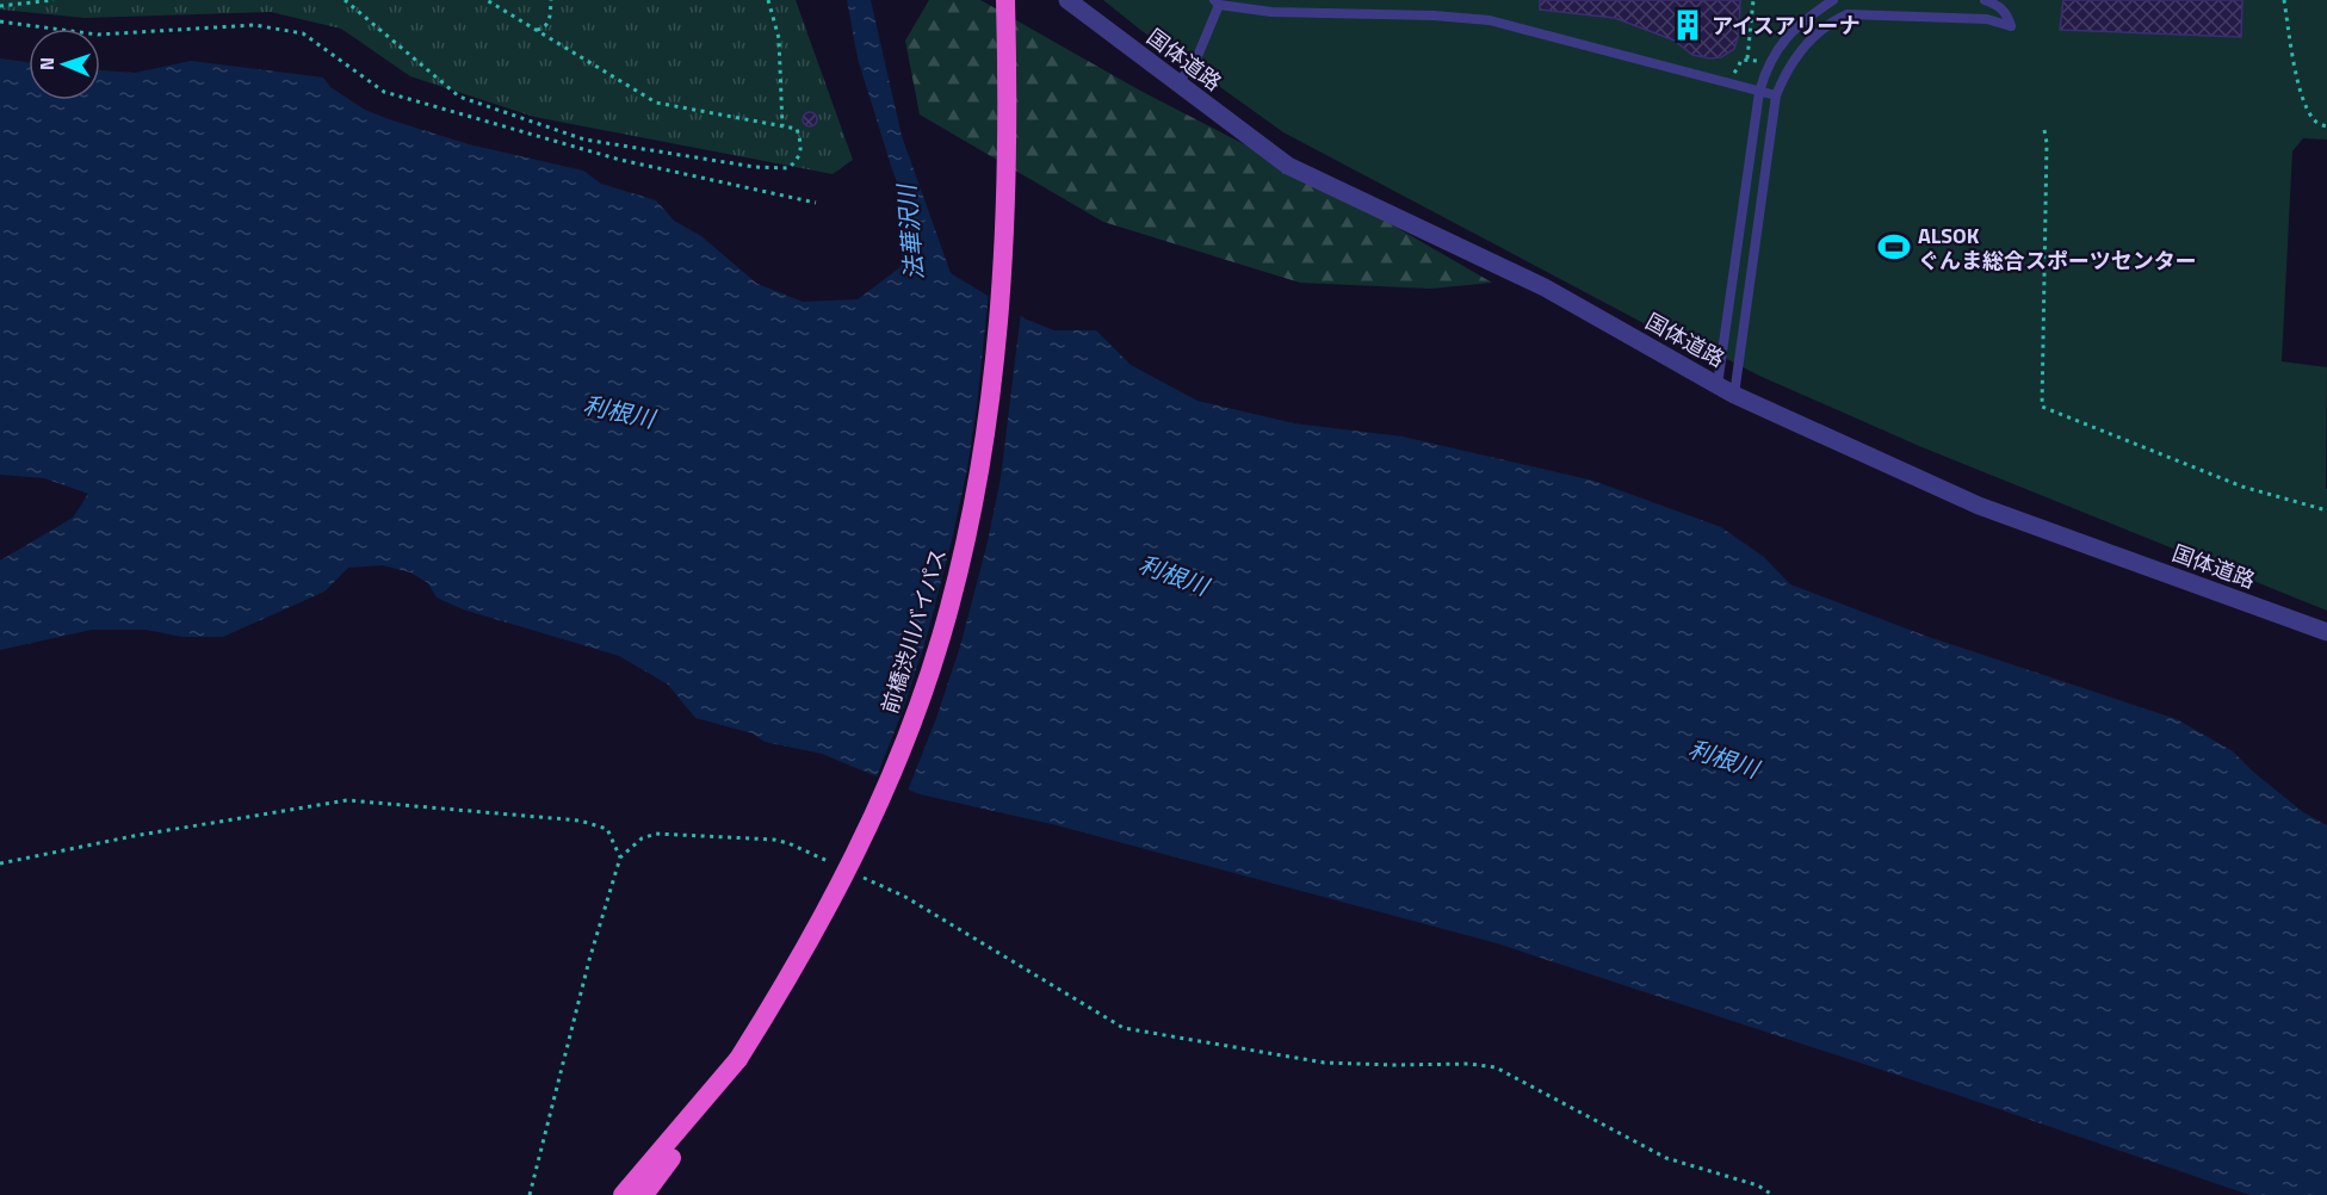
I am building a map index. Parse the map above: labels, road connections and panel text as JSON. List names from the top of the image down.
{
  "streets": {
    "highway": ["前橋渋川バイパス"],
    "street": ["国体道路"]
  },
  "water": ["法華沢川", "利根川"],
  "places": {
    "building": ["アイスアリーナ"],
    "sports": ["ALSOK ぐんま総合スポーツセンター"]
  },
  "north": "left"
}
